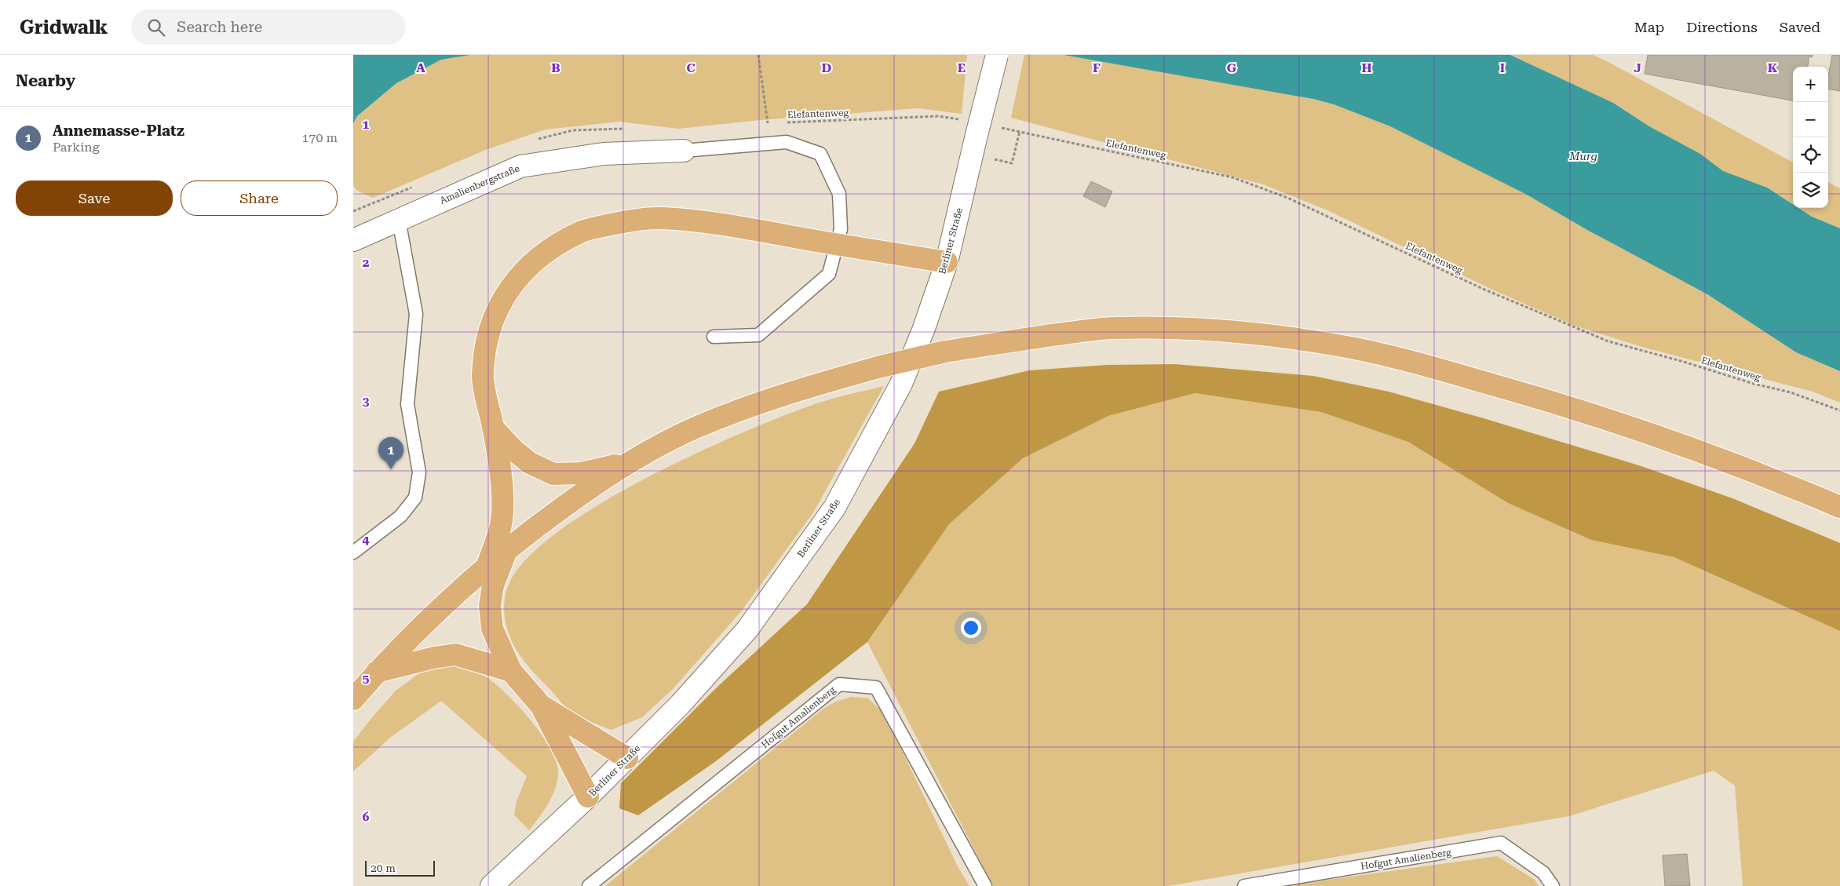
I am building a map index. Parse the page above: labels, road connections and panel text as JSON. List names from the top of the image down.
{
  "streets": {
    "main road": ["Amalienbergstraße", "Berliner Straße"],
    "lane": ["Hofgut Amalienberg"],
    "path": ["Elefantenweg"]
  },
  "water": ["Murg"],
  "scale_bar": "20 m",
  "page": {
    "header": "Gridwalk",
    "search": "Search here",
    "nav": ["Map", "Directions", "Saved"],
    "heading": "Nearby",
    "map_buttons": ["+", "−"],
    "list": [
      {
        "mark": "1",
        "name": "Annemasse-Platz",
        "note": "Parking",
        "value": "170 m"
      }
    ],
    "buttons": ["Save", "Share"],
    "pins": "1",
    "scale": "20 m"
  },
  "grid": {
    "columns": [
      "A",
      "B",
      "C",
      "D",
      "E",
      "F",
      "G",
      "H",
      "I",
      "J",
      "K"
    ],
    "rows": [
      "1",
      "2",
      "3",
      "4",
      "5",
      "6"
    ]
  }
}
